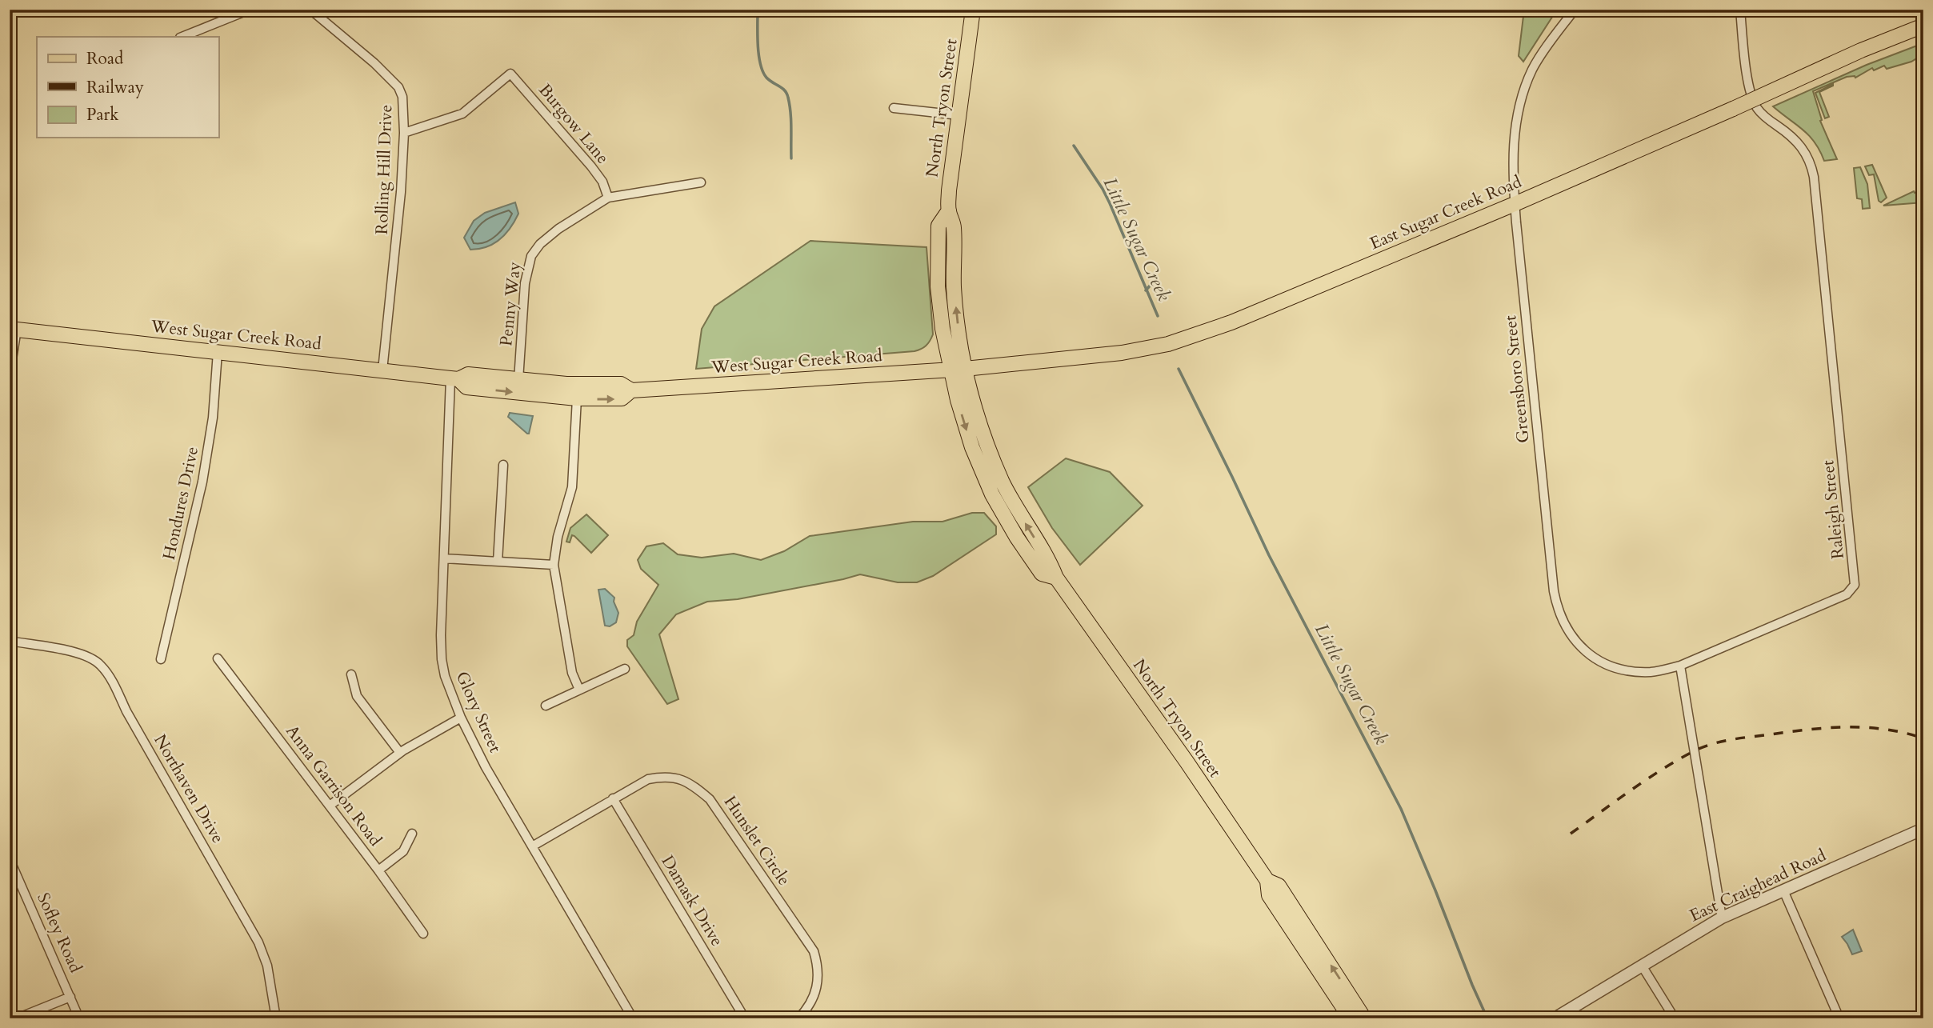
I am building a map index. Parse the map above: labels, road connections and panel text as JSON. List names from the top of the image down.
{
  "streets": {
    "main road": ["North Tryon Street", "East Sugar Creek Road", "West Sugar Creek Road"],
    "street": [
      "Burgow Lane",
      "Rolling Hill Drive",
      "Penny Way",
      "Greensboro Street",
      "Hondures Drive",
      "Raleigh Street",
      "Glory Street",
      "Anna Garrison Road",
      "Northaven Drive",
      "Hunslet Circle",
      "East Craighead Road",
      "Damask Drive",
      "Sofley Road"
    ]
  },
  "crossings": [
    ["North Tryon Street", "East Sugar Creek Road"],
    ["North Tryon Street", "West Sugar Creek Road"],
    ["Burgow Lane", "Rolling Hill Drive"],
    ["Burgow Lane", "Penny Way"],
    ["Rolling Hill Drive", "West Sugar Creek Road"],
    ["East Sugar Creek Road", "West Sugar Creek Road"],
    ["East Sugar Creek Road", "Greensboro Street"],
    ["Penny Way", "West Sugar Creek Road"],
    ["West Sugar Creek Road", "Hondures Drive"],
    ["West Sugar Creek Road", "Glory Street"],
    ["Greensboro Street", "Raleigh Street"],
    ["Glory Street", "Hunslet Circle"],
    ["Hunslet Circle", "Damask Drive"]
  ],
  "water": ["Little Sugar Creek"],
  "legend": ["Road", "Railway", "Park"]
}
